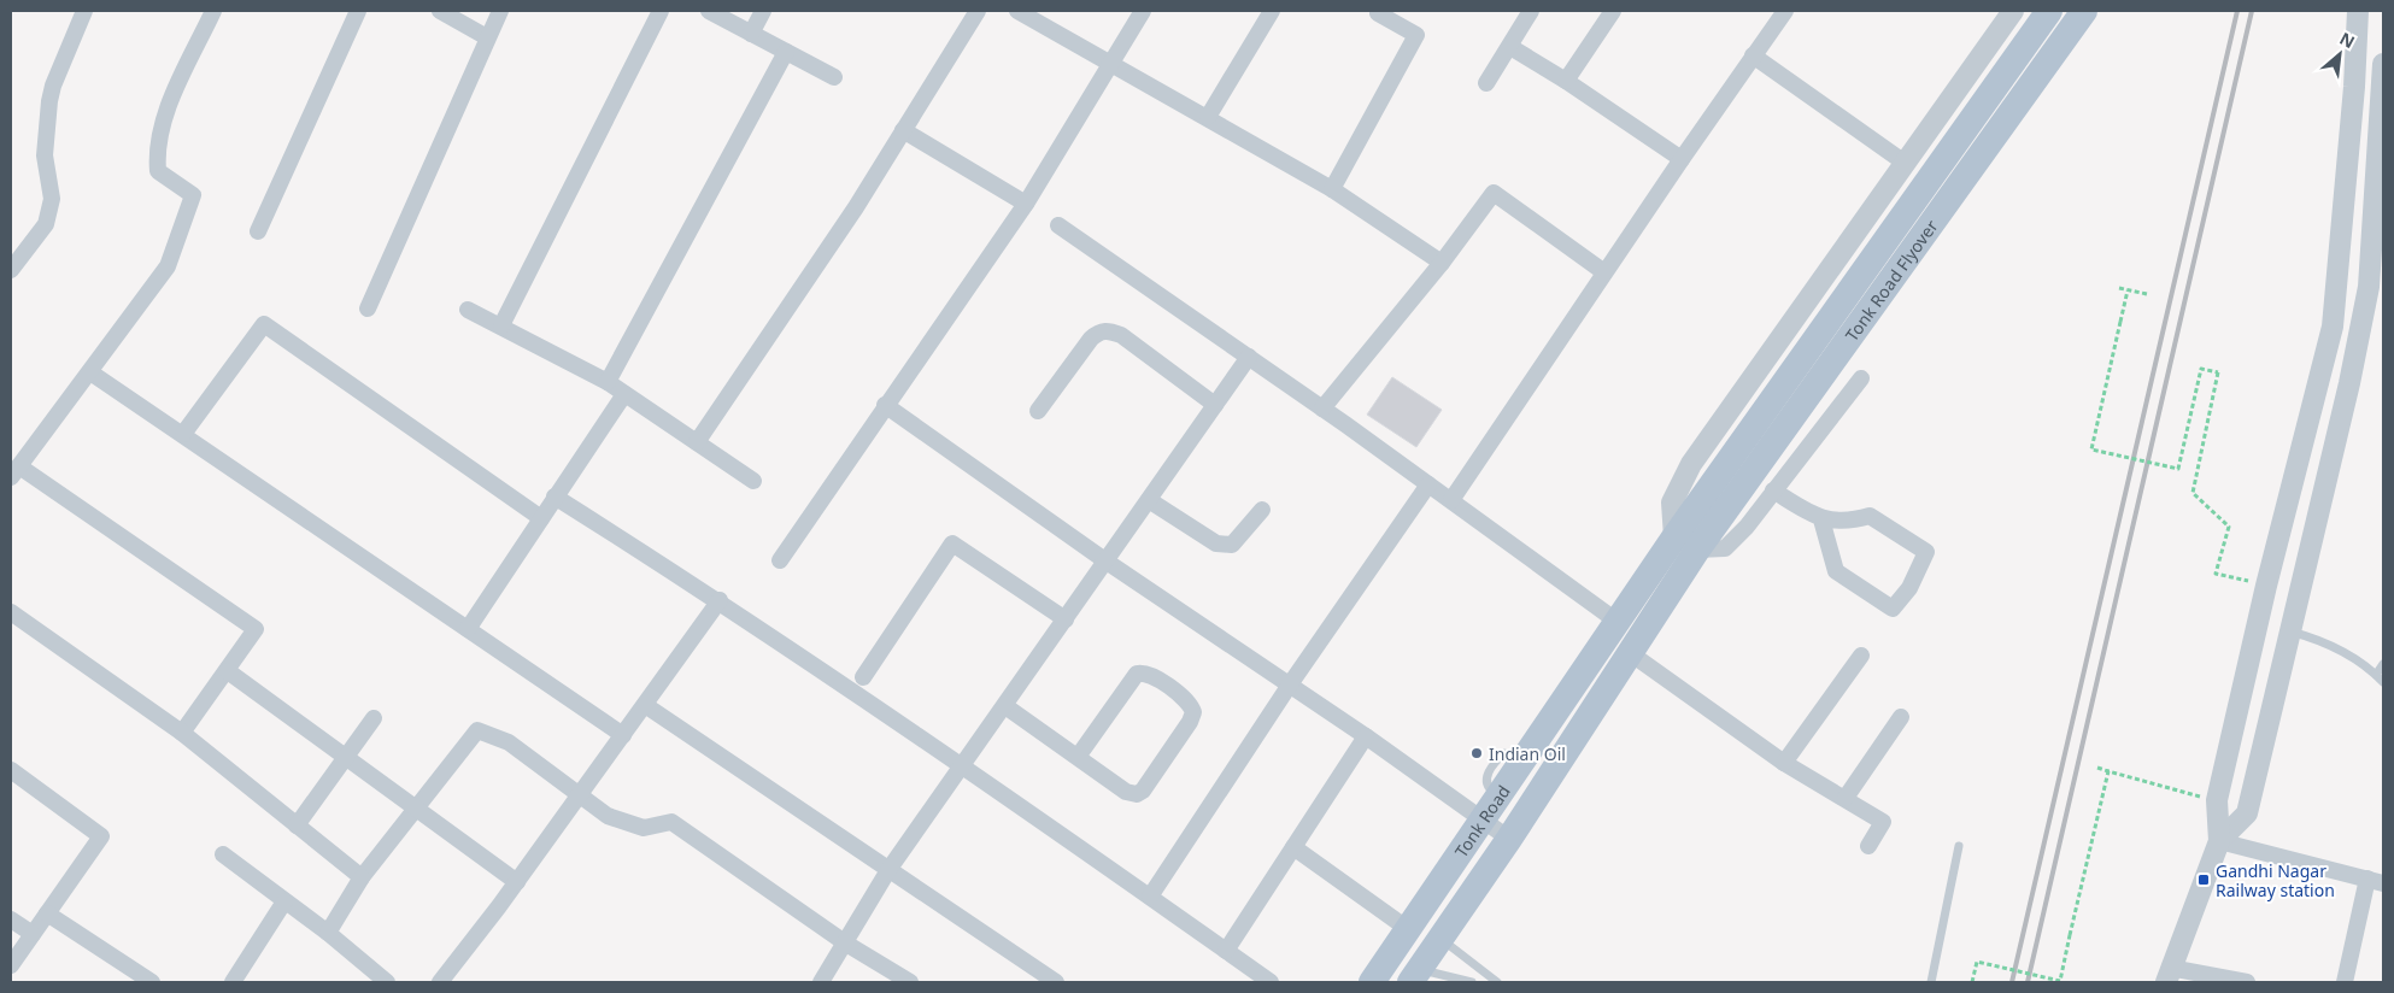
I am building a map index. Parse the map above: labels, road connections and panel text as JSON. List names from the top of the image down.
{
  "streets": {
    "main road": ["Tonk Road Flyover", "Tonk Road"]
  },
  "crossings": [
    ["Tonk Road Flyover", "Tonk Road"]
  ],
  "places": {
    "other": ["Indian Oil"],
    "transit": ["Gandhi Nagar Railway station"]
  },
  "north": "top right"
}
